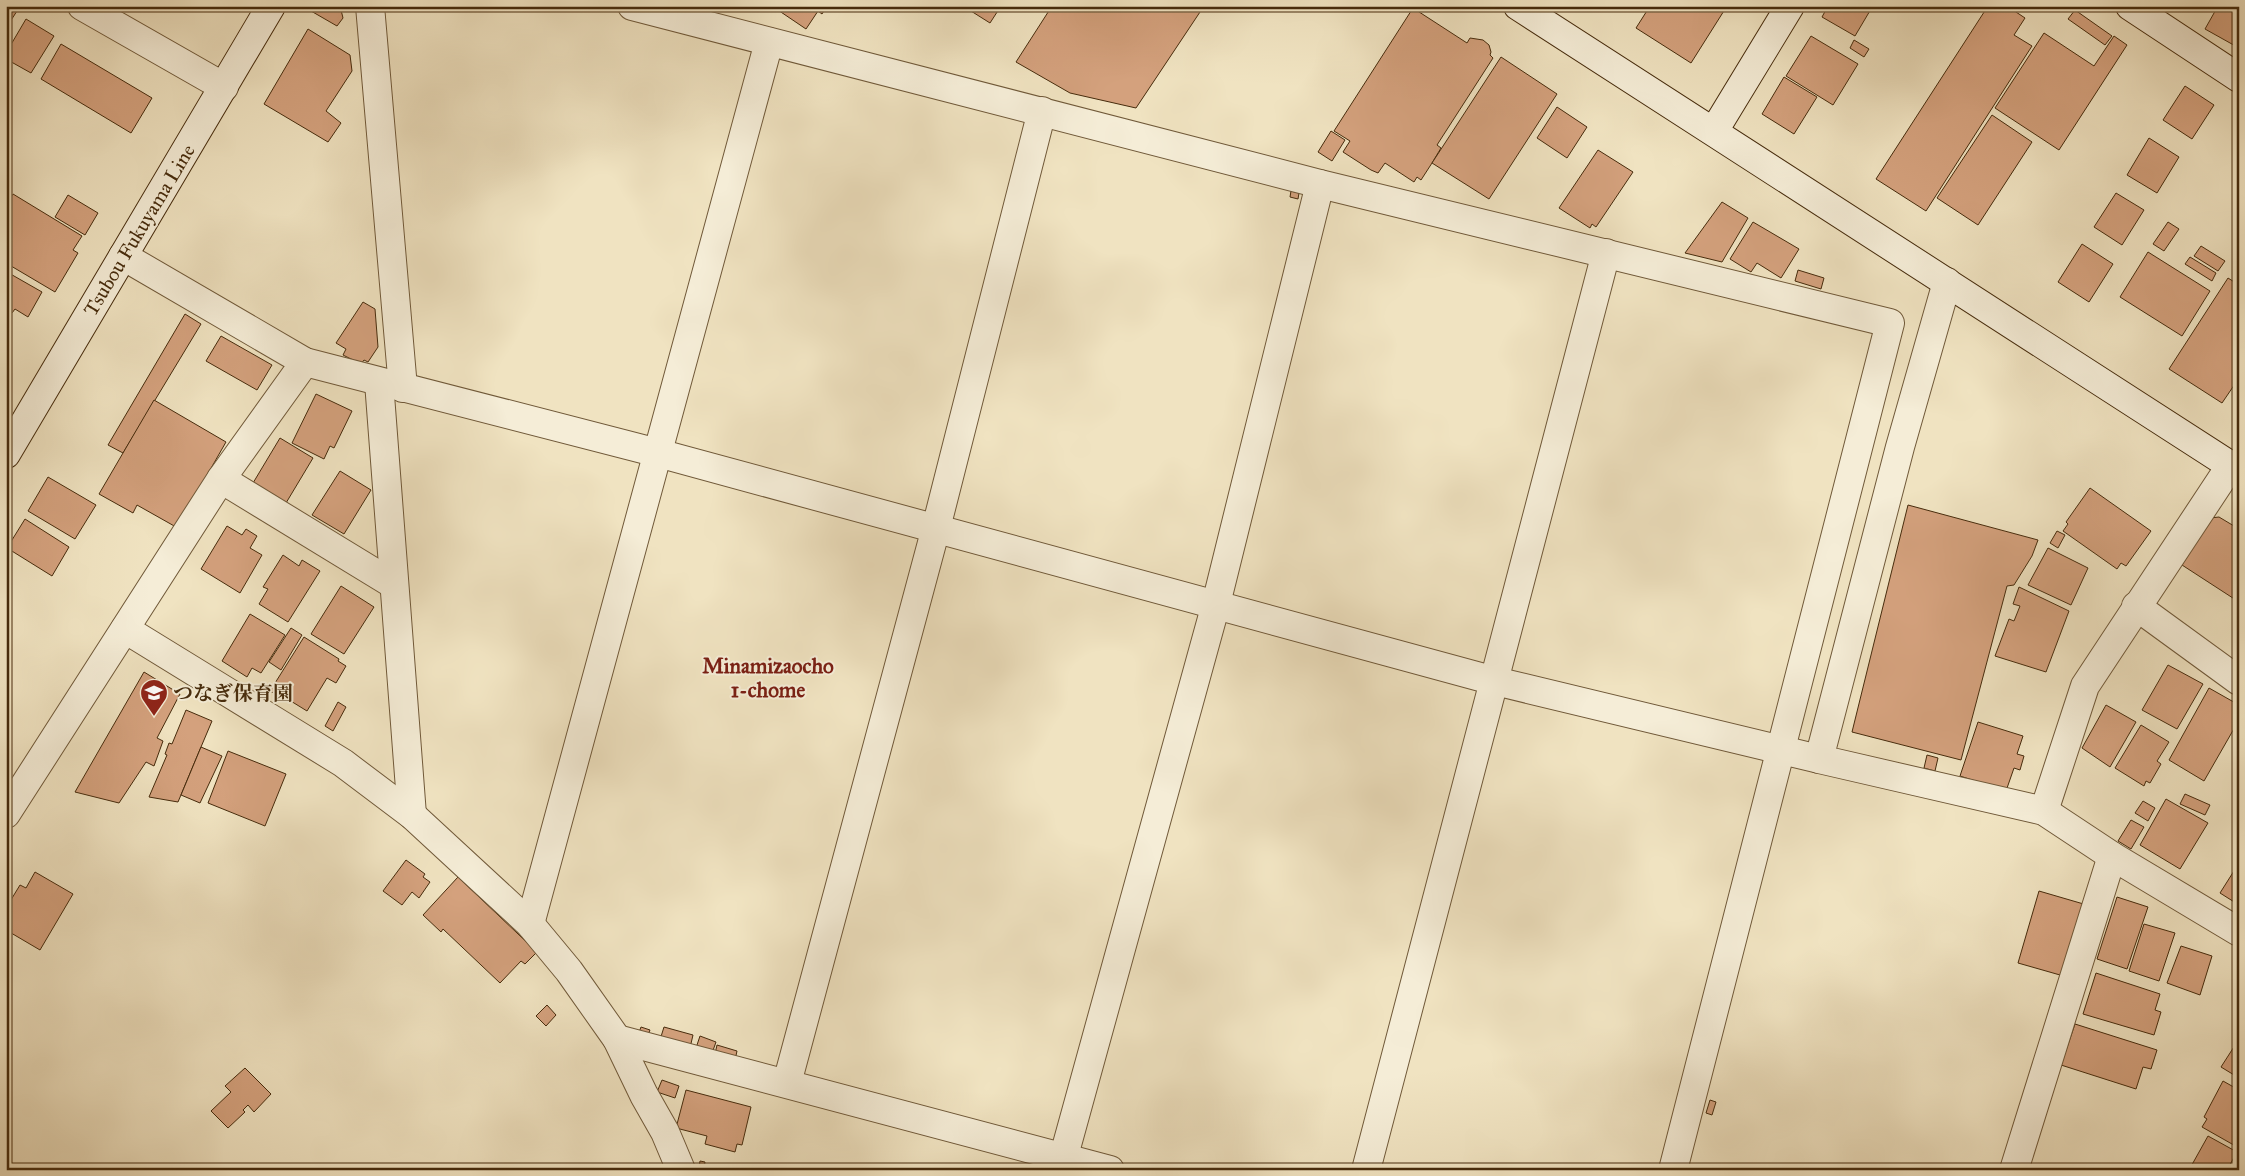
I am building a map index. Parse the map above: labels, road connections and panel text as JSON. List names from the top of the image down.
{
  "streets": {
    "street": ["Tsubou Fukuyama Line"]
  },
  "districts": ["Minamizaocho 1-chome"],
  "places": {
    "school or university": ["つなぎ保育園"]
  }
}
